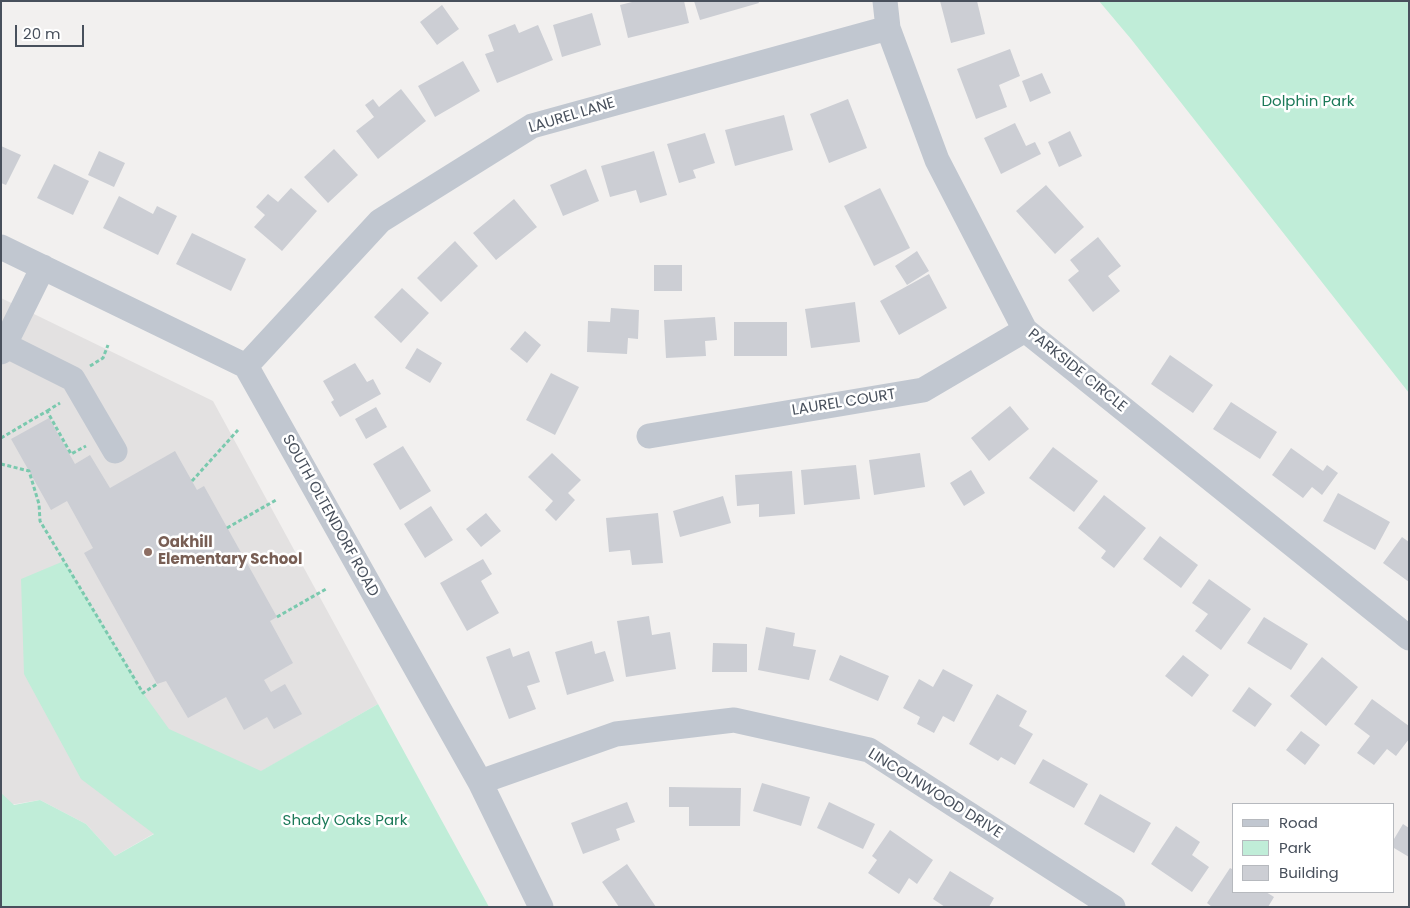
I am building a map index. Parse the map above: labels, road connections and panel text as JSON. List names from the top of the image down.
{
  "streets": {
    "street": [
      "LAUREL LANE",
      "PARKSIDE CIRCLE",
      "LAUREL COURT",
      "SOUTH OLTENDORF ROAD",
      "LINCOLNWOOD DRIVE"
    ]
  },
  "crossings": [
    ["LAUREL LANE", "PARKSIDE CIRCLE"],
    ["LAUREL LANE", "SOUTH OLTENDORF ROAD"],
    ["PARKSIDE CIRCLE", "LAUREL COURT"],
    ["SOUTH OLTENDORF ROAD", "LINCOLNWOOD DRIVE"]
  ],
  "parks": ["Dolphin Park", "Shady Oaks Park"],
  "places": ["Oakhill Elementary School"],
  "legend": ["Road", "Park", "Building"],
  "scale_bar": "20 m"
}
